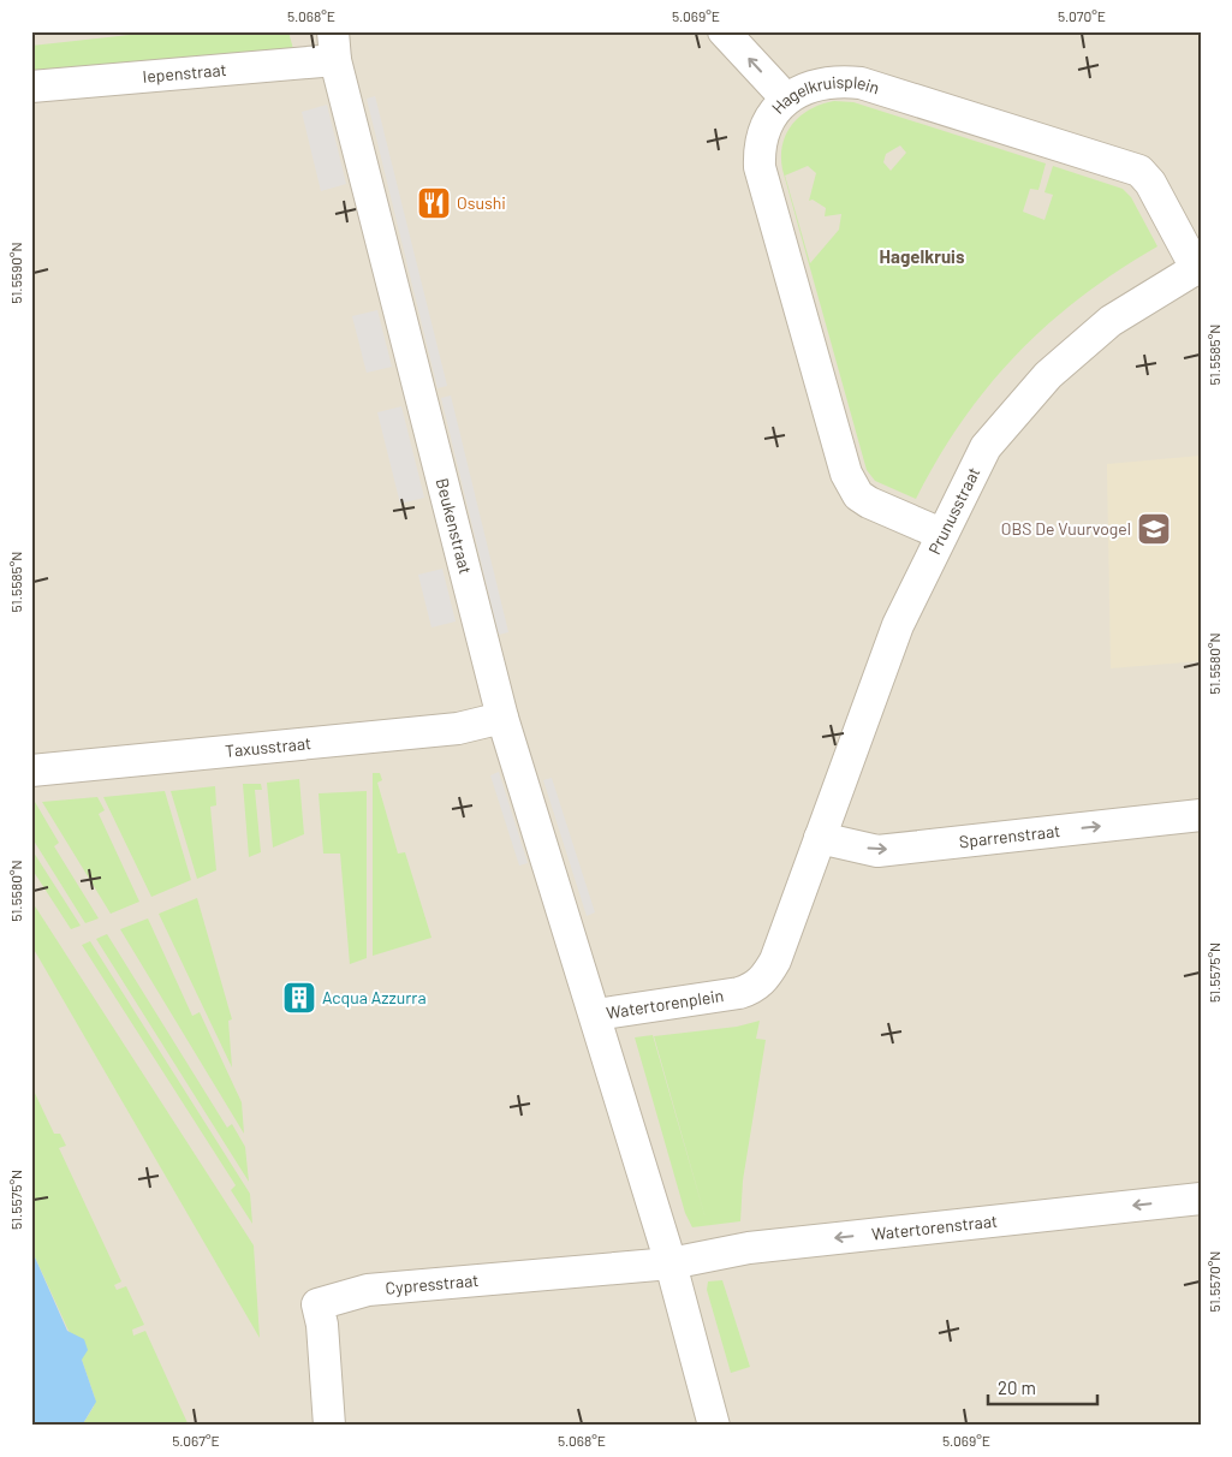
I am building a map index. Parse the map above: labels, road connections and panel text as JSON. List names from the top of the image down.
{
  "streets": {
    "street": [
      "Iepenstraat",
      "Hagelkruisplein",
      "Prunusstraat",
      "Beukenstraat",
      "Taxusstraat",
      "Sparrenstraat",
      "Watertorenplein",
      "Watertorenstraat",
      "Cypresstraat"
    ]
  },
  "crossings": [
    ["Iepenstraat", "Beukenstraat"],
    ["Hagelkruisplein", "Prunusstraat"],
    ["Prunusstraat", "Sparrenstraat"],
    ["Prunusstraat", "Watertorenplein"],
    ["Beukenstraat", "Taxusstraat"],
    ["Beukenstraat", "Watertorenplein"],
    ["Sparrenstraat", "Watertorenplein"],
    ["Watertorenplein", "Watertorenstraat"],
    ["Watertorenplein", "Cypresstraat"],
    ["Watertorenstraat", "Cypresstraat"]
  ],
  "one_way": ["Sparrenstraat", "Watertorenstraat"],
  "districts": ["Hagelkruis"],
  "places": {
    "restaurant": ["Osushi"],
    "school or university": ["OBS De Vuurvogel"],
    "building": ["Acqua Azzurra"]
  },
  "scale_bar": "20 m",
  "coordinates": [
    "5.068°E",
    "5.069°E",
    "5.070°E",
    "51.5590°N",
    "51.5585°N",
    "51.5580°N",
    "51.5575°N",
    "51.5570°N",
    "5.067°E"
  ]
}
